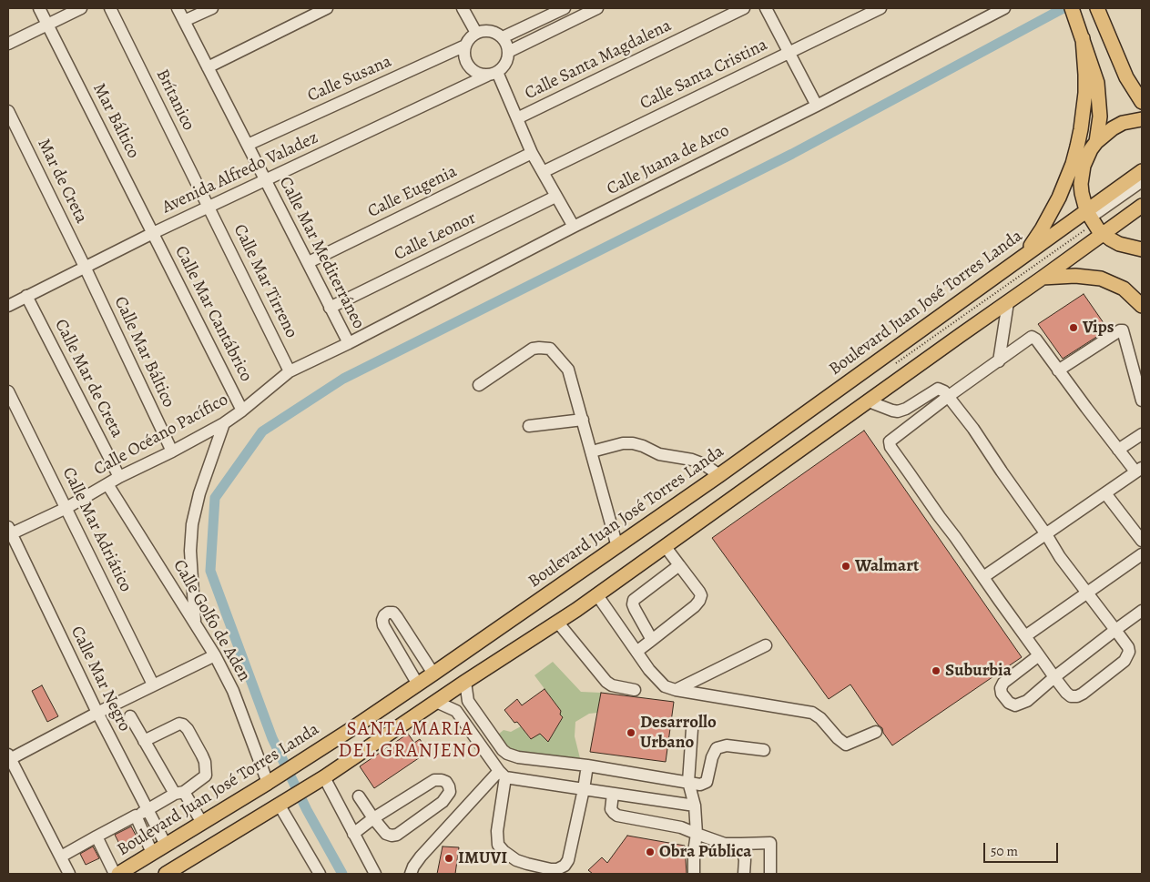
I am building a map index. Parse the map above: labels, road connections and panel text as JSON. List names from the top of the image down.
{
  "streets": {
    "main road": ["Boulevard Juan José Torres Landa"],
    "street": [
      "Calle Santa Magdalena",
      "Calle Santa Cristina",
      "Calle Susana",
      "Brítanico",
      "Mar Báltico",
      "Calle Juana de Arco",
      "Avenida Alfredo Valadez",
      "Mar de Creta",
      "Calle Eugenia",
      "Calle Leonor",
      "Calle Mar Mediterráneo",
      "Calle Mar Tirreno",
      "Calle Mar Cantábrico",
      "Calle Mar Báltico",
      "Calle Mar de Creta",
      "Calle Océano Pacífico",
      "Calle Mar Adriático",
      "Calle Golfo de Aden",
      "Calle Mar Negro"
    ]
  },
  "crossings": [
    ["Calle Susana", "Avenida Alfredo Valadez"],
    ["Calle Susana", "Calle Mar Mediterráneo"],
    ["Brítanico", "Avenida Alfredo Valadez"],
    ["Brítanico", "Calle Mar Tirreno"],
    ["Mar Báltico", "Avenida Alfredo Valadez"],
    ["Mar Báltico", "Calle Mar Cantábrico"],
    ["Calle Juana de Arco", "Calle Mar Mediterráneo"],
    ["Calle Juana de Arco", "Calle Océano Pacífico"],
    ["Avenida Alfredo Valadez", "Mar de Creta"],
    ["Avenida Alfredo Valadez", "Calle Mar Mediterráneo"],
    ["Avenida Alfredo Valadez", "Calle Mar Tirreno"],
    ["Avenida Alfredo Valadez", "Calle Mar Cantábrico"],
    ["Avenida Alfredo Valadez", "Calle Mar Báltico"],
    ["Avenida Alfredo Valadez", "Calle Mar de Creta"],
    ["Mar de Creta", "Calle Mar Báltico"],
    ["Calle Eugenia", "Calle Mar Mediterráneo"],
    ["Calle Leonor", "Calle Mar Mediterráneo"],
    ["Calle Mar Mediterráneo", "Calle Océano Pacífico"],
    ["Calle Mar Tirreno", "Calle Océano Pacífico"],
    ["Boulevard Juan José Torres Landa", "Calle Golfo de Aden"],
    ["Boulevard Juan José Torres Landa", "Calle Mar Negro"],
    ["Calle Mar Cantábrico", "Calle Océano Pacífico"],
    ["Calle Mar Báltico", "Calle Océano Pacífico"],
    ["Calle Mar de Creta", "Calle Océano Pacífico"],
    ["Calle Océano Pacífico", "Calle Mar Adriático"],
    ["Calle Océano Pacífico", "Calle Golfo de Aden"],
    ["Calle Océano Pacífico", "Calle Mar Negro"]
  ],
  "districts": ["SANTA MARIA DEL GRANJENO"],
  "places": [
    "Vips",
    "Walmart",
    "Suburbia",
    "Desarrollo Urbano",
    "Obra Pública",
    "IMUVI"
  ],
  "scale_bar": "50 m"
}
